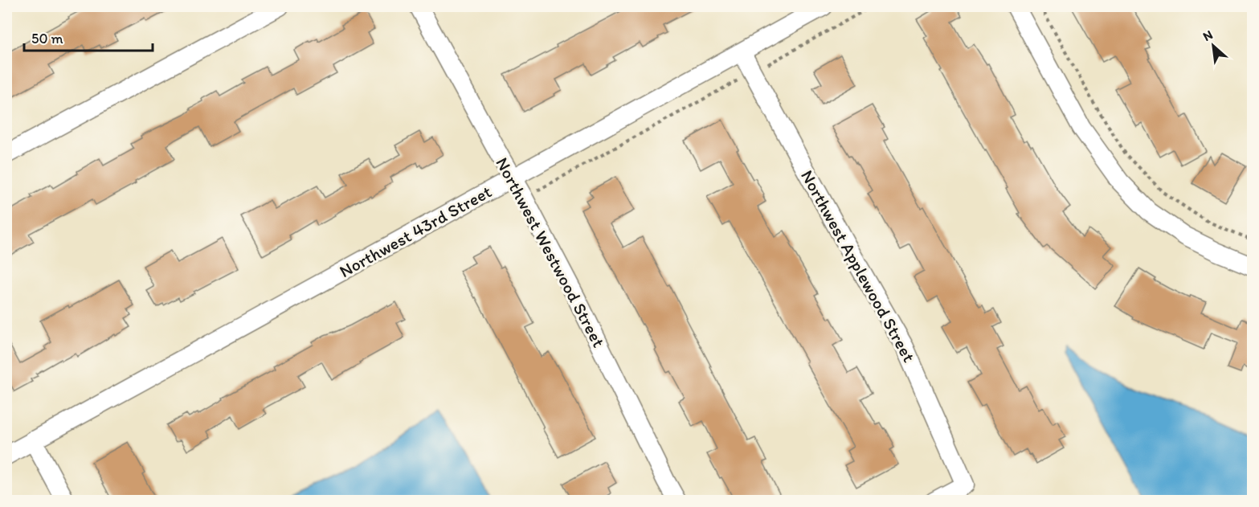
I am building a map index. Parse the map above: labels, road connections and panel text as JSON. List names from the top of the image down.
{
  "streets": {
    "street": ["Northwest 43rd Street", "Northwest Westwood Street", "Northwest Applewood Street"]
  },
  "crossings": [
    ["Northwest 43rd Street", "Northwest Westwood Street"],
    ["Northwest 43rd Street", "Northwest Applewood Street"]
  ],
  "scale_bar": "50 m",
  "north": "top left"
}
